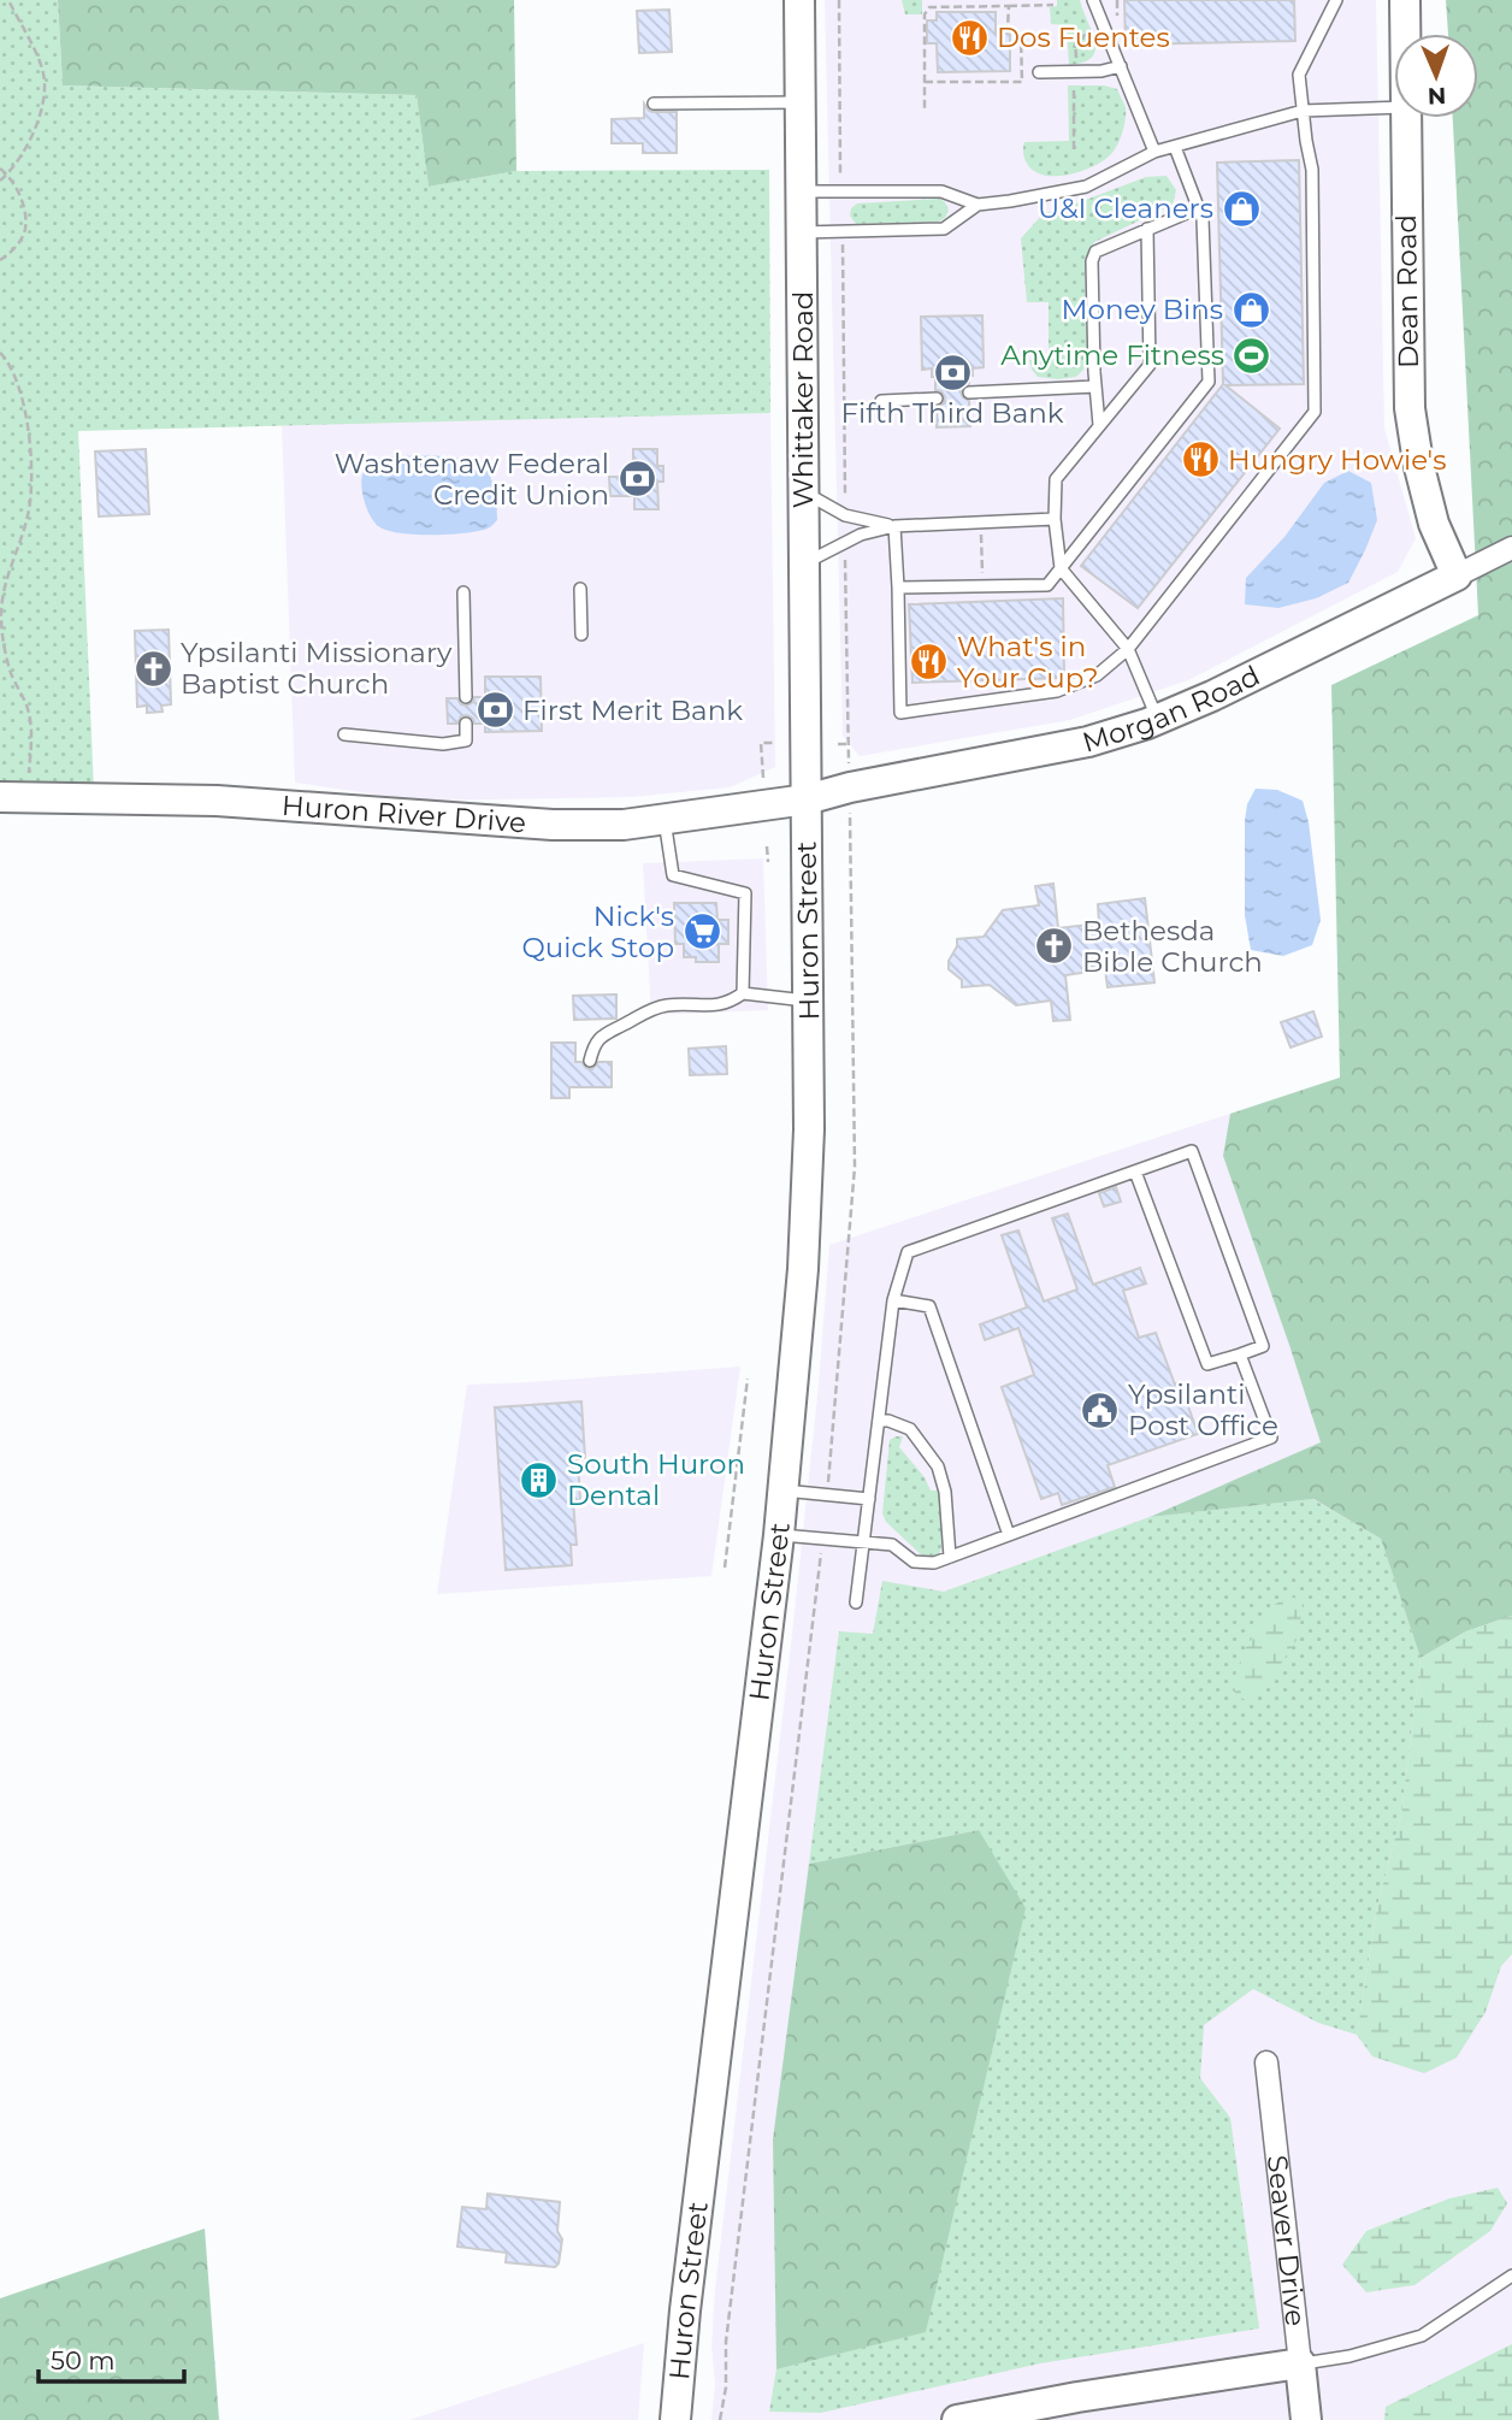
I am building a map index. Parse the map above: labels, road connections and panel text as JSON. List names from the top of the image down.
{
  "streets": {
    "main road": [
      "Dean Road",
      "Whittaker Road",
      "Morgan Road",
      "Huron River Drive",
      "Huron Street",
      "Seaver Drive"
    ]
  },
  "crossings": [
    ["Dean Road", "Morgan Road"],
    ["Whittaker Road", "Morgan Road"],
    ["Whittaker Road", "Huron River Drive"],
    ["Whittaker Road", "Huron Street"],
    ["Morgan Road", "Huron River Drive"],
    ["Morgan Road", "Huron Street"],
    ["Huron River Drive", "Huron Street"]
  ],
  "places": {
    "restaurant": ["Dos Fuentes", "Hungry Howie's", "What's in Your Cup?"],
    "shop": ["U&I Cleaners", "Money Bins"],
    "sports": ["Anytime Fitness"],
    "bank": ["Fifth Third Bank", "Washtenaw Federal Credit Union", "First Merit Bank"],
    "church": ["Ypsilanti Missionary Baptist Church", "Bethesda Bible Church"],
    "supermarket": ["Nick's Quick Stop"],
    "public building": ["Ypsilanti Post Office"],
    "building": ["South Huron Dental"]
  },
  "scale_bar": "50 m",
  "north": "bottom"
}
